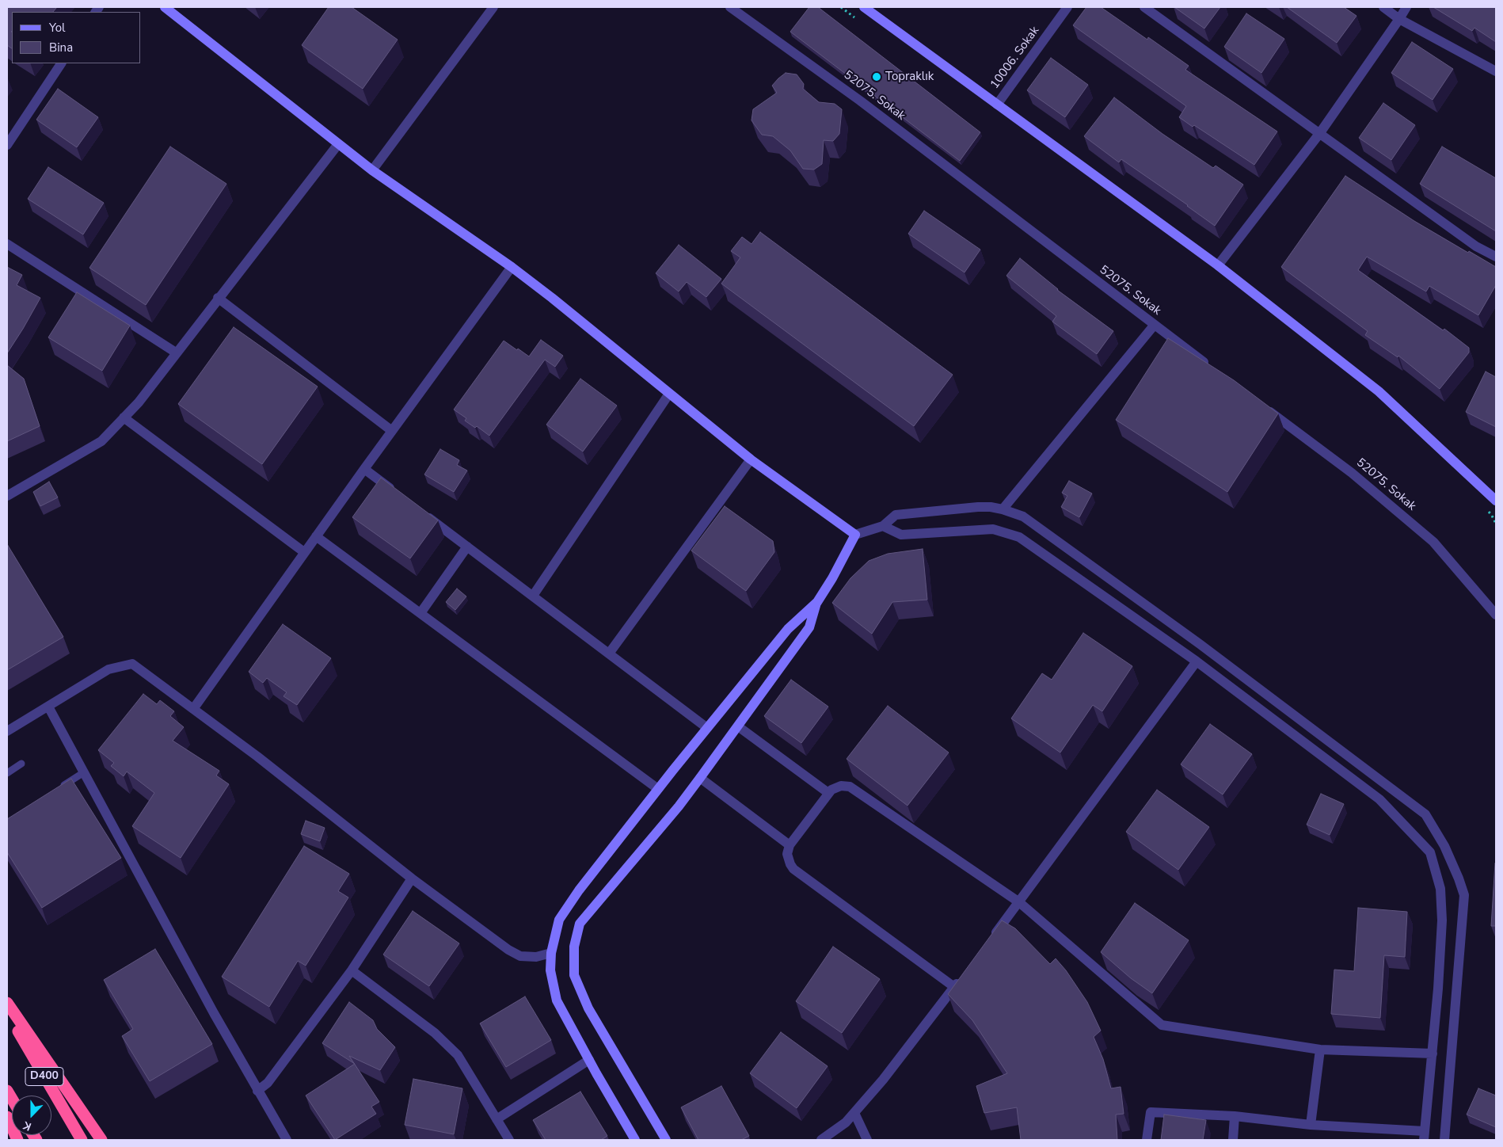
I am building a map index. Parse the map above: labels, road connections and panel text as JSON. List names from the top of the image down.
{
  "streets": {
    "highway": ["D400"],
    "street": ["10006. Sokak", "52075. Sokak"]
  },
  "places": ["Topraklık"],
  "legend": ["Yol", "Bina"],
  "north": "bottom"
}
